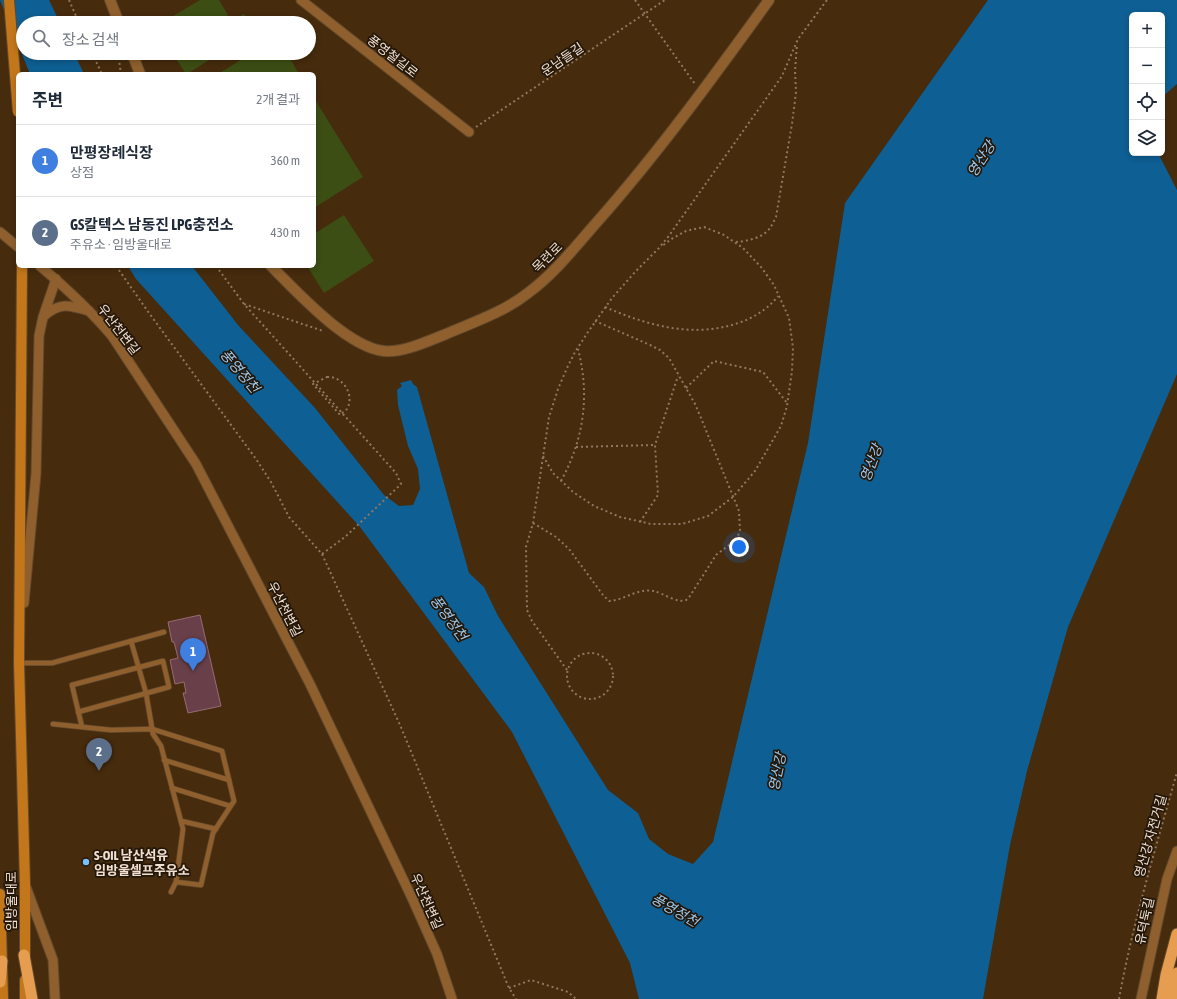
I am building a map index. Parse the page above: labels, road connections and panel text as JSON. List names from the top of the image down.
{
  "streets": {
    "main road": ["임방울대로"],
    "street": [
      "풍영철길로",
      "목련로",
      "우산천변길",
      "유덕둑길"
    ],
    "path": ["운남들길", "영산강 자전거길"]
  },
  "crossings": [
    ["풍영철길로", "운남들길"]
  ],
  "water": ["영산강", "풍영정천"],
  "places": ["S-OIL 남산석유 임방울셀프주유소"],
  "page": {
    "map_buttons": ["+", "−"],
    "search": "장소 검색",
    "heading": ["주변", "2개 결과"],
    "list": [
      {
        "mark": "1",
        "name": "만평장례식장",
        "note": "상점",
        "value": "360 m"
      },
      {
        "mark": "2",
        "name": "GS칼텍스 남동진 LPG충전소",
        "note": "주유소 · 임방울대로",
        "value": "430 m"
      }
    ],
    "pins": ["1", "2"]
  }
}
